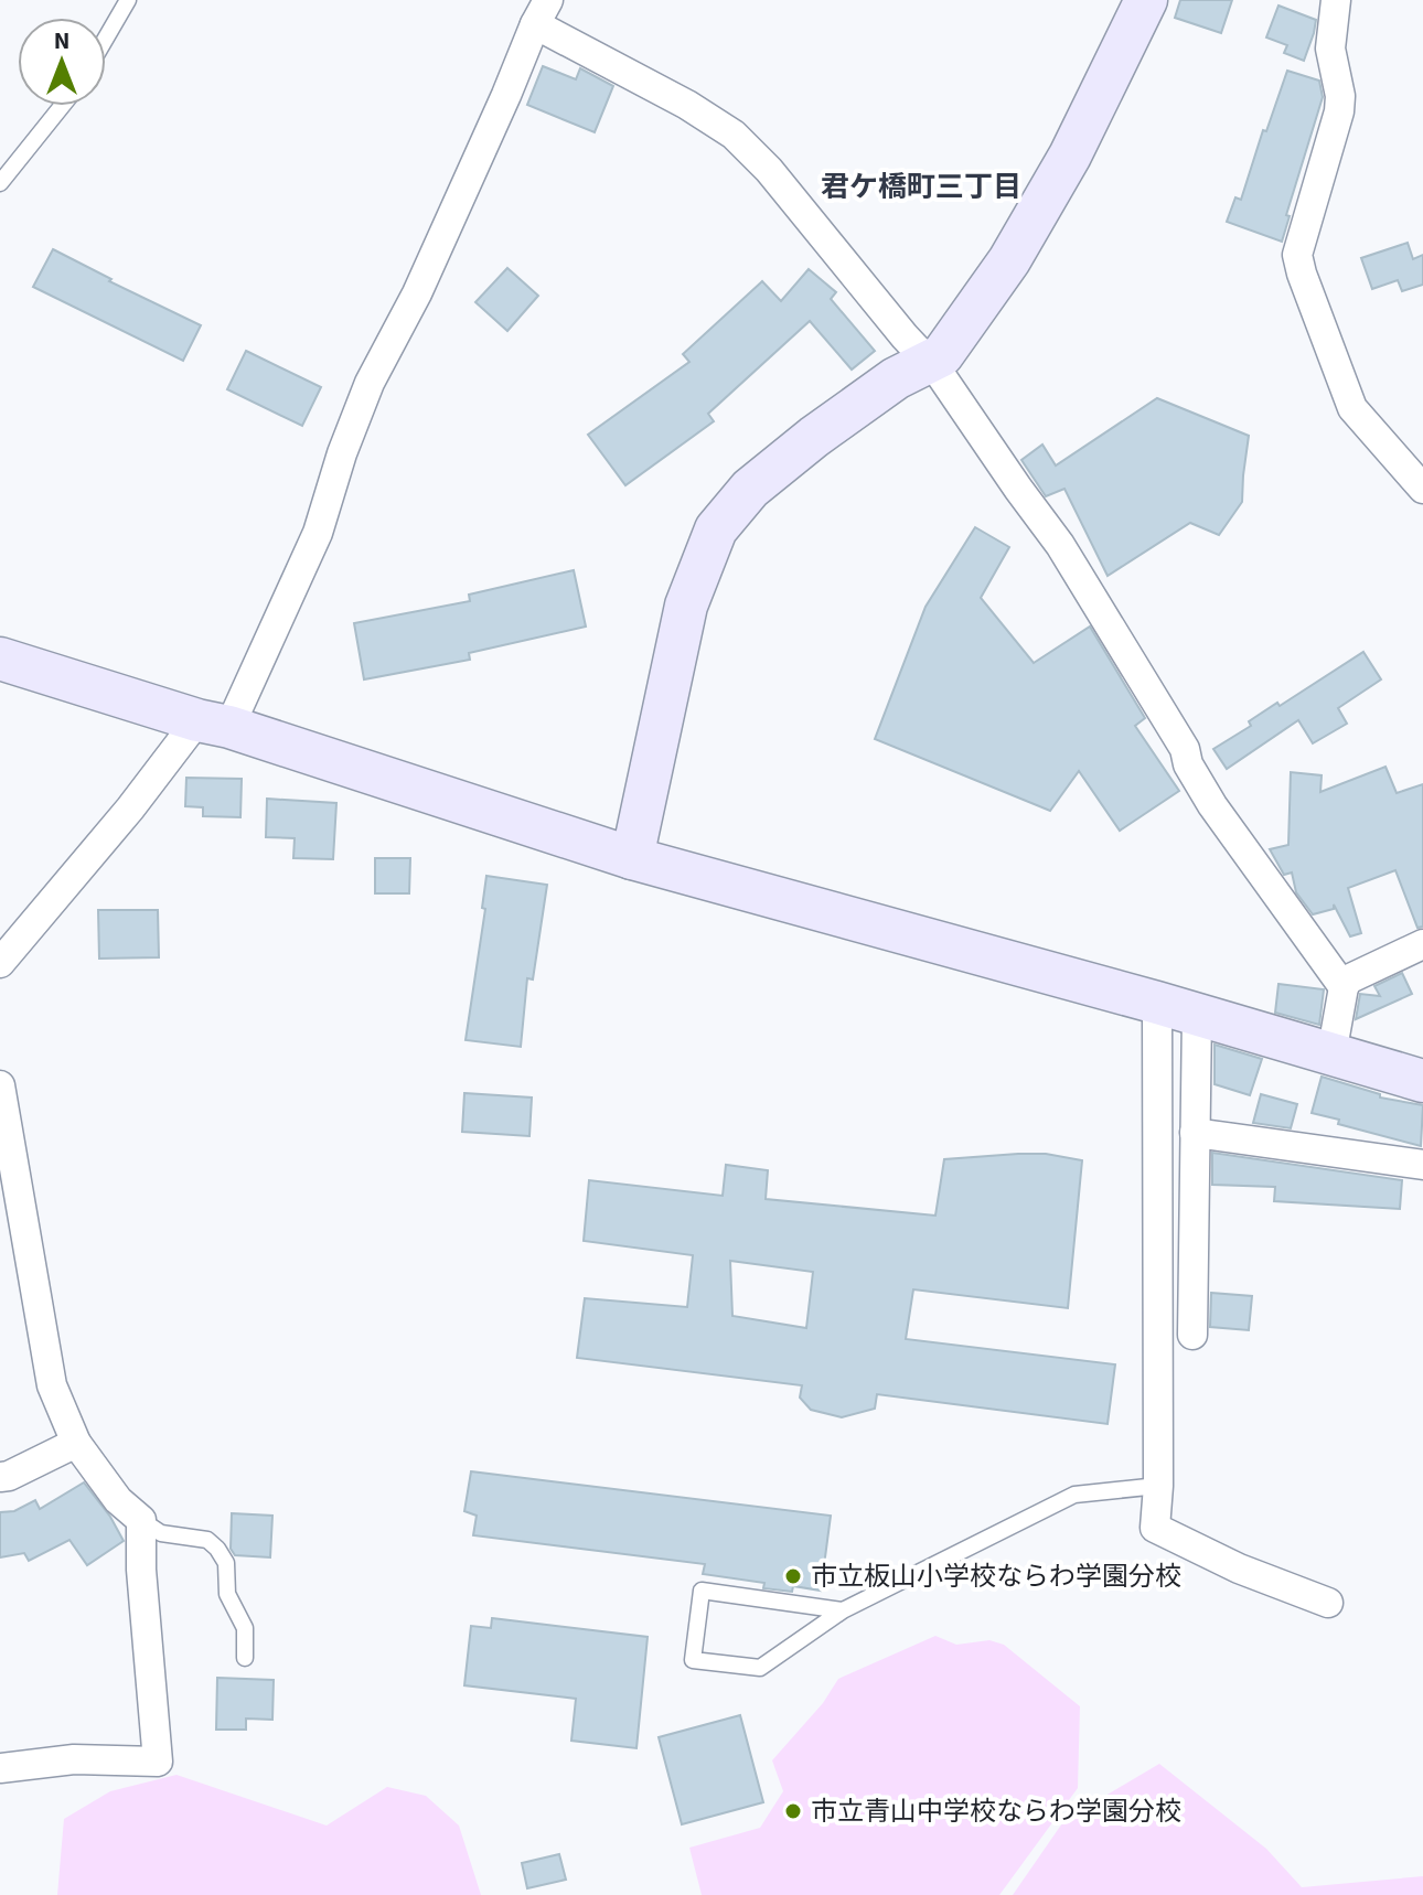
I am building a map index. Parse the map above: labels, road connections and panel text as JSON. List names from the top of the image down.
{
  "districts": ["君ケ橋町三丁目"],
  "places": ["市立板山小学校ならわ学園分校", "市立青山中学校ならわ学園分校"],
  "north": "top"
}
